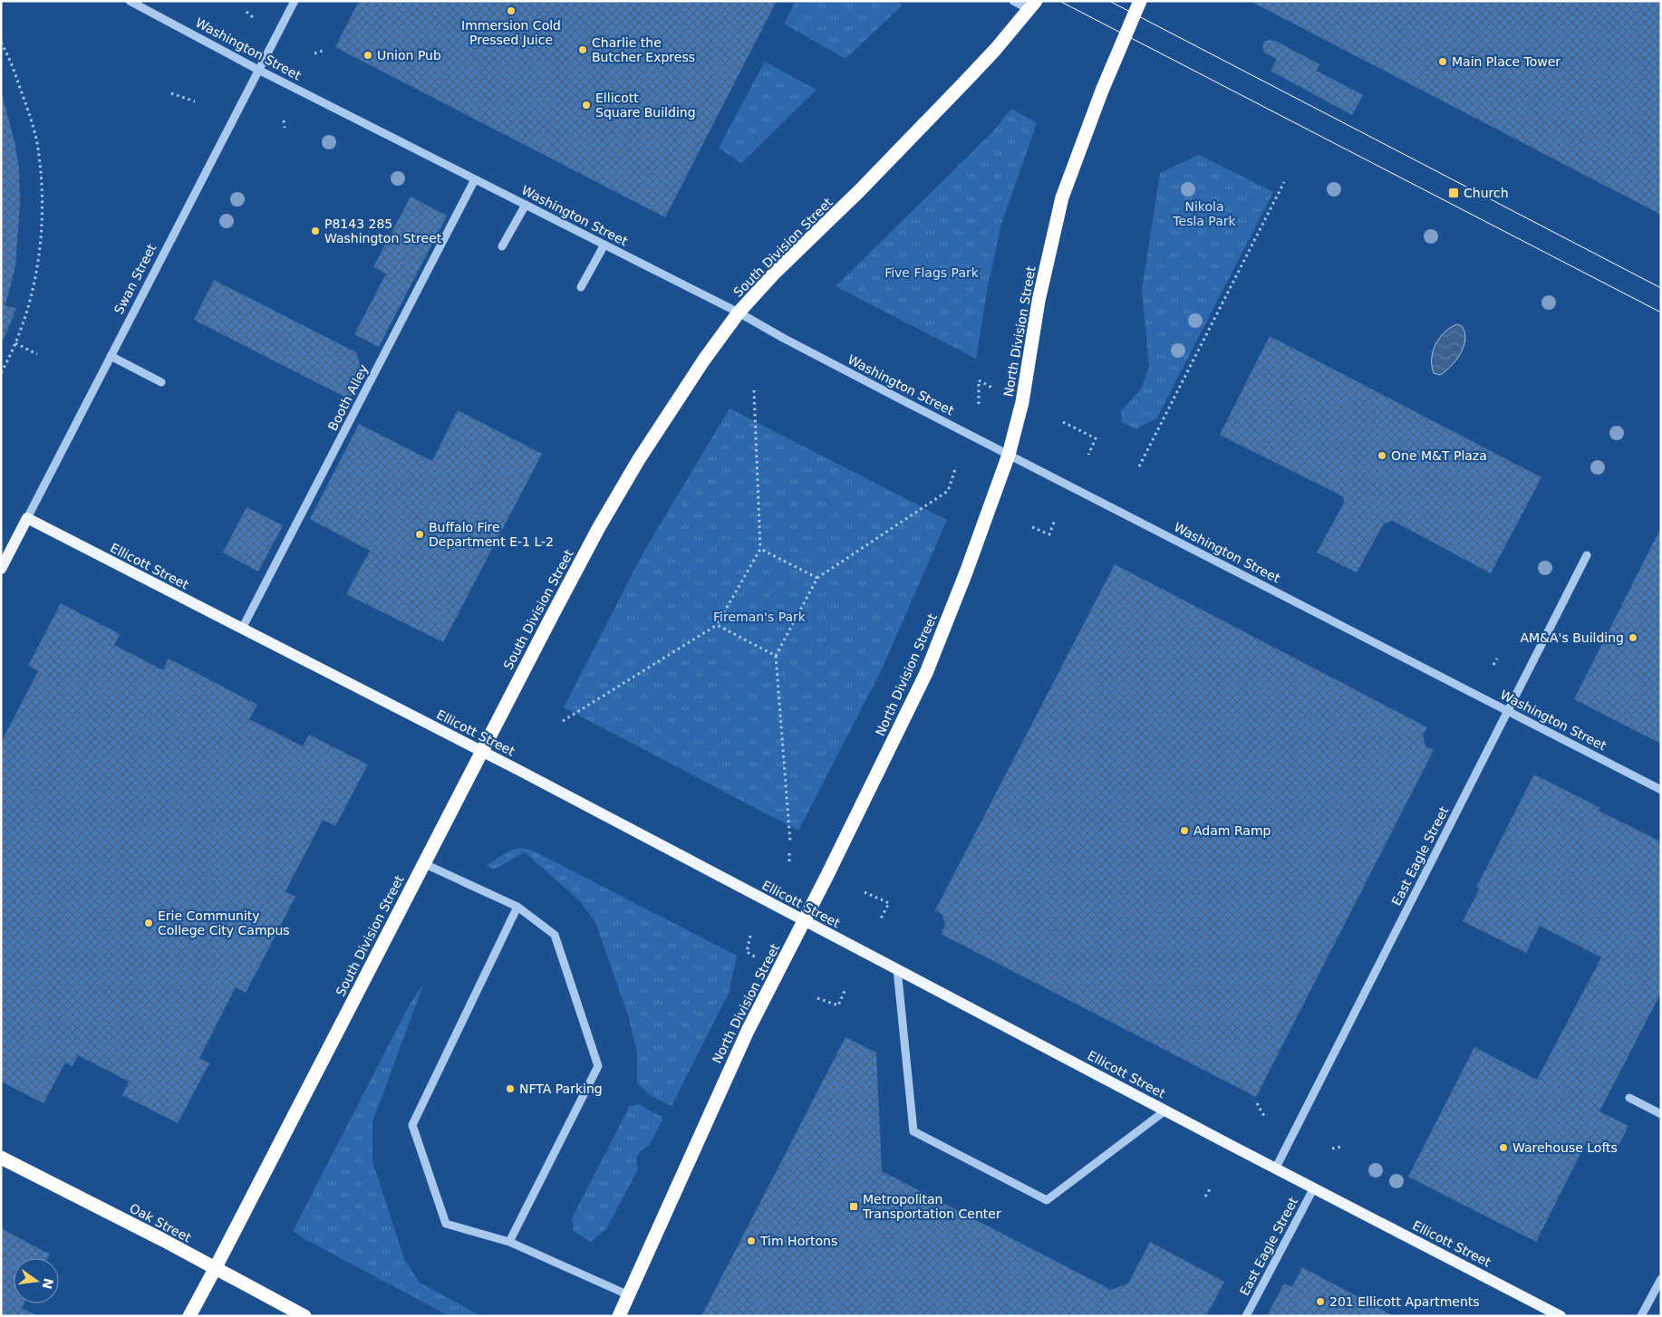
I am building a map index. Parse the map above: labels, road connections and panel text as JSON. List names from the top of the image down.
{
  "streets": {
    "highway": ["South Division Street", "North Division Street", "Oak Street"],
    "main road": ["Swan Street", "Ellicott Street"],
    "street": ["Washington Street", "Booth Alley", "East Eagle Street"]
  },
  "crossings": [
    ["Washington Street", "South Division Street"],
    ["Washington Street", "Swan Street"],
    ["Washington Street", "North Division Street"],
    ["Washington Street", "Booth Alley"],
    ["Washington Street", "East Eagle Street"],
    ["South Division Street", "Ellicott Street"],
    ["South Division Street", "Oak Street"],
    ["Swan Street", "Ellicott Street"],
    ["North Division Street", "Ellicott Street"],
    ["Booth Alley", "Ellicott Street"],
    ["Ellicott Street", "East Eagle Street"]
  ],
  "parks": ["Nikola Tesla Park", "Five Flags Park", "Fireman's Park"],
  "places": {
    "other": [
      "Immersion Cold Pressed Juice",
      "Charlie the Butcher Express",
      "Union Pub",
      "Main Place Tower",
      "Ellicott Square Building",
      "P8143 285 Washington Street",
      "One M&T Plaza",
      "Buffalo Fire Department E-1 L-2",
      "AM&A's Building",
      "Adam Ramp",
      "Erie Community College City Campus",
      "NFTA Parking",
      "Warehouse Lofts",
      "Tim Hortons",
      "201 Ellicott Apartments"
    ],
    "transit": ["Church", "Metropolitan Transportation Center"]
  },
  "north": "right"
}
